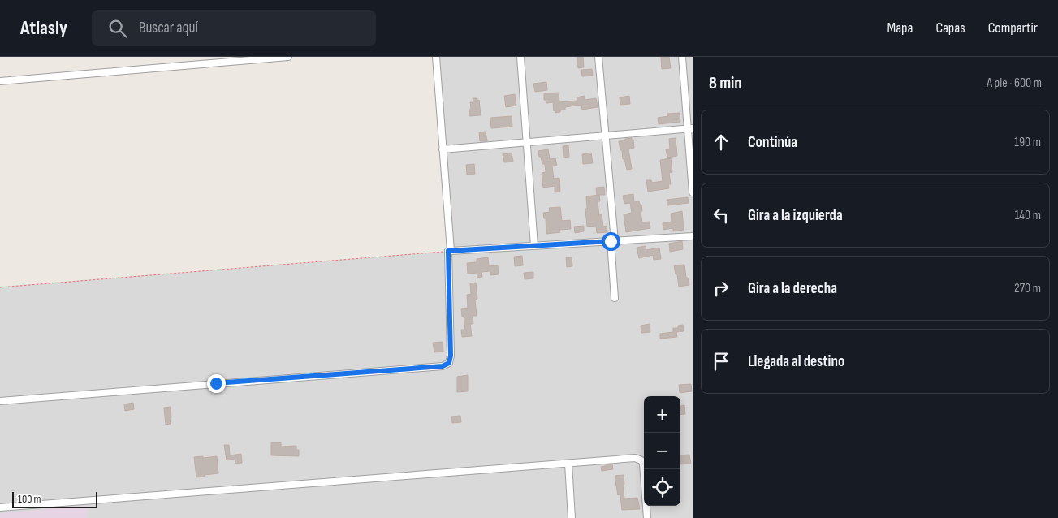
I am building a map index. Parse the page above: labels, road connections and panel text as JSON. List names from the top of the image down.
{
  "scale_bar": "100 m",
  "page": {
    "header": "Atlasly",
    "search": "Buscar aquí",
    "nav": ["Mapa", "Capas", "Compartir"],
    "heading": ["8 min", "A pie · 600 m"],
    "list": [
      ["Continúa", "190 m"],
      ["Gira a la izquierda", "140 m"],
      ["Gira a la derecha", "270 m"],
      "Llegada al destino"
    ],
    "map_buttons": ["+", "−"],
    "scale": "100 m"
  }
}
